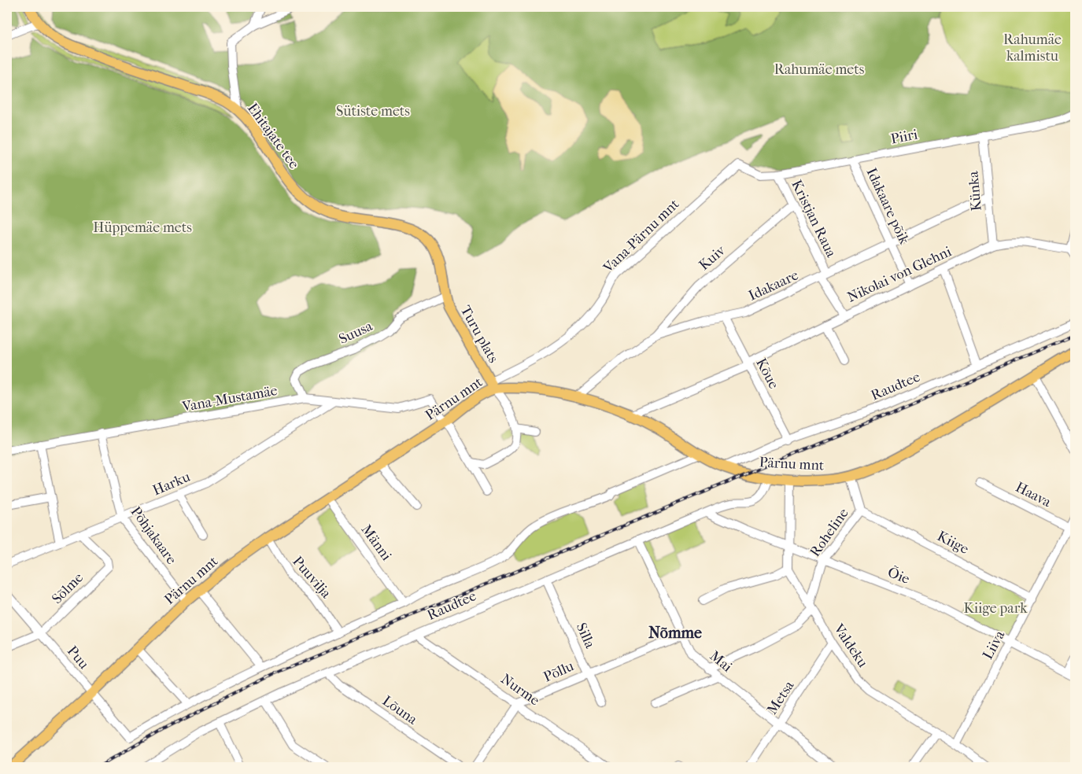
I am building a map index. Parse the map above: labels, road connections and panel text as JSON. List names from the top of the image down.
{
  "streets": {
    "main road": ["Ehitajate tee", "Turu plats", "Pärnu mnt"],
    "street": [
      "Piiri",
      "Künka",
      "Idakaare põik",
      "Kristjan Raua",
      "Vana-Pärnu mnt",
      "Kuiv",
      "Nikolai von Glehni",
      "Idakaare",
      "Suusa",
      "Kõue",
      "Raudtee",
      "Vana-Mustamäe",
      "Harku",
      "Haava",
      "Roheline",
      "Põhjakaare",
      "Männi",
      "Kiige",
      "Õie",
      "Puuvilja",
      "Sõlme",
      "Silla",
      "Liiva",
      "Valdeku",
      "Puu",
      "Mai",
      "Põllu",
      "Nurme",
      "Metsa",
      "Lõuna"
    ]
  },
  "crossings": [
    ["Ehitajate tee", "Suusa"],
    ["Ehitajate tee", "Turu plats"],
    ["Piiri", "Künka"],
    ["Piiri", "Idakaare põik"],
    ["Piiri", "Kristjan Raua"],
    ["Piiri", "Vana-Pärnu mnt"],
    ["Künka", "Nikolai von Glehni"],
    ["Künka", "Idakaare"],
    ["Idakaare põik", "Nikolai von Glehni"],
    ["Idakaare põik", "Idakaare"],
    ["Kristjan Raua", "Kuiv"],
    ["Kristjan Raua", "Nikolai von Glehni"],
    ["Kristjan Raua", "Idakaare"],
    ["Vana-Pärnu mnt", "Turu plats"],
    ["Vana-Pärnu mnt", "Pärnu mnt"],
    ["Kuiv", "Idakaare"],
    ["Nikolai von Glehni", "Kõue"],
    ["Nikolai von Glehni", "Pärnu mnt"],
    ["Idakaare", "Kõue"],
    ["Idakaare", "Pärnu mnt"],
    ["Suusa", "Turu plats"],
    ["Suusa", "Vana-Mustamäe"],
    ["Turu plats", "Pärnu mnt"],
    ["Kõue", "Raudtee"],
    ["Raudtee", "Pärnu mnt"],
    ["Raudtee", "Männi"],
    ["Raudtee", "Õie"],
    ["Raudtee", "Puuvilja"],
    ["Raudtee", "Silla"],
    ["Raudtee", "Puu"],
    ["Raudtee", "Mai"],
    ["Raudtee", "Nurme"],
    ["Raudtee", "Lõuna"],
    ["Vana-Mustamäe", "Pärnu mnt"],
    ["Vana-Mustamäe", "Harku"],
    ["Vana-Mustamäe", "Põhjakaare"],
    ["Pärnu mnt", "Roheline"],
    ["Pärnu mnt", "Põhjakaare"],
    ["Pärnu mnt", "Männi"],
    ["Pärnu mnt", "Puuvilja"],
    ["Pärnu mnt", "Valdeku"],
    ["Pärnu mnt", "Puu"],
    ["Harku", "Põhjakaare"],
    ["Harku", "Sõlme"],
    ["Haava", "Liiva"],
    ["Roheline", "Kiige"],
    ["Roheline", "Õie"],
    ["Roheline", "Valdeku"],
    ["Roheline", "Mai"],
    ["Kiige", "Liiva"],
    ["Õie", "Liiva"],
    ["Õie", "Valdeku"],
    ["Sõlme", "Puu"],
    ["Silla", "Põllu"],
    ["Liiva", "Valdeku"],
    ["Valdeku", "Metsa"],
    ["Mai", "Põllu"],
    ["Mai", "Metsa"],
    ["Põllu", "Nurme"]
  ],
  "districts": ["Nõmme"],
  "parks": [
    "Rahumäe kalmistu",
    "Rahumäe mets",
    "Sütiste mets",
    "Hüppemäe mets",
    "Kiige park"
  ]
}
